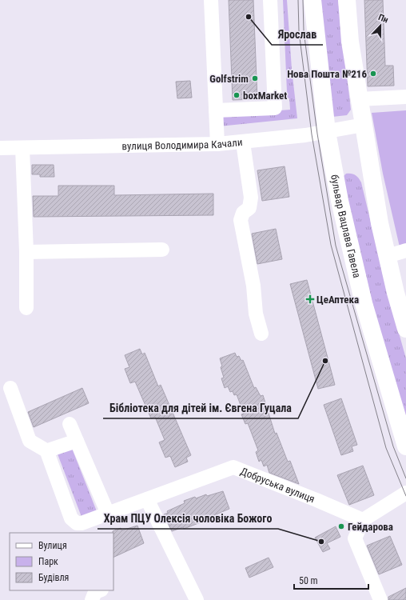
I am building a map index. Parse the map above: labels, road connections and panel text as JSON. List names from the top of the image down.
{
  "streets": {
    "main road": ["бульвар Вацлава Гавела"],
    "street": ["вулиця Володимира Качали", "Добруська вулиця"]
  },
  "crossings": [
    ["вулиця Володимира Качали", "бульвар Вацлава Гавела"]
  ],
  "places": {
    "other": [
      "Ярослав",
      "Нова Пошта №216",
      "Golfstrim",
      "boxMarket",
      "Бібліотека для дітей ім. Євгена Гуцала",
      "Гейдарова",
      "Храм ПЦУ Олексія чоловіка Божого"
    ],
    "health": ["ЦеАптека"]
  },
  "legend": ["Вулиця", "Парк", "Будівля"],
  "scale_bar": "50 m",
  "north": "top"
}
